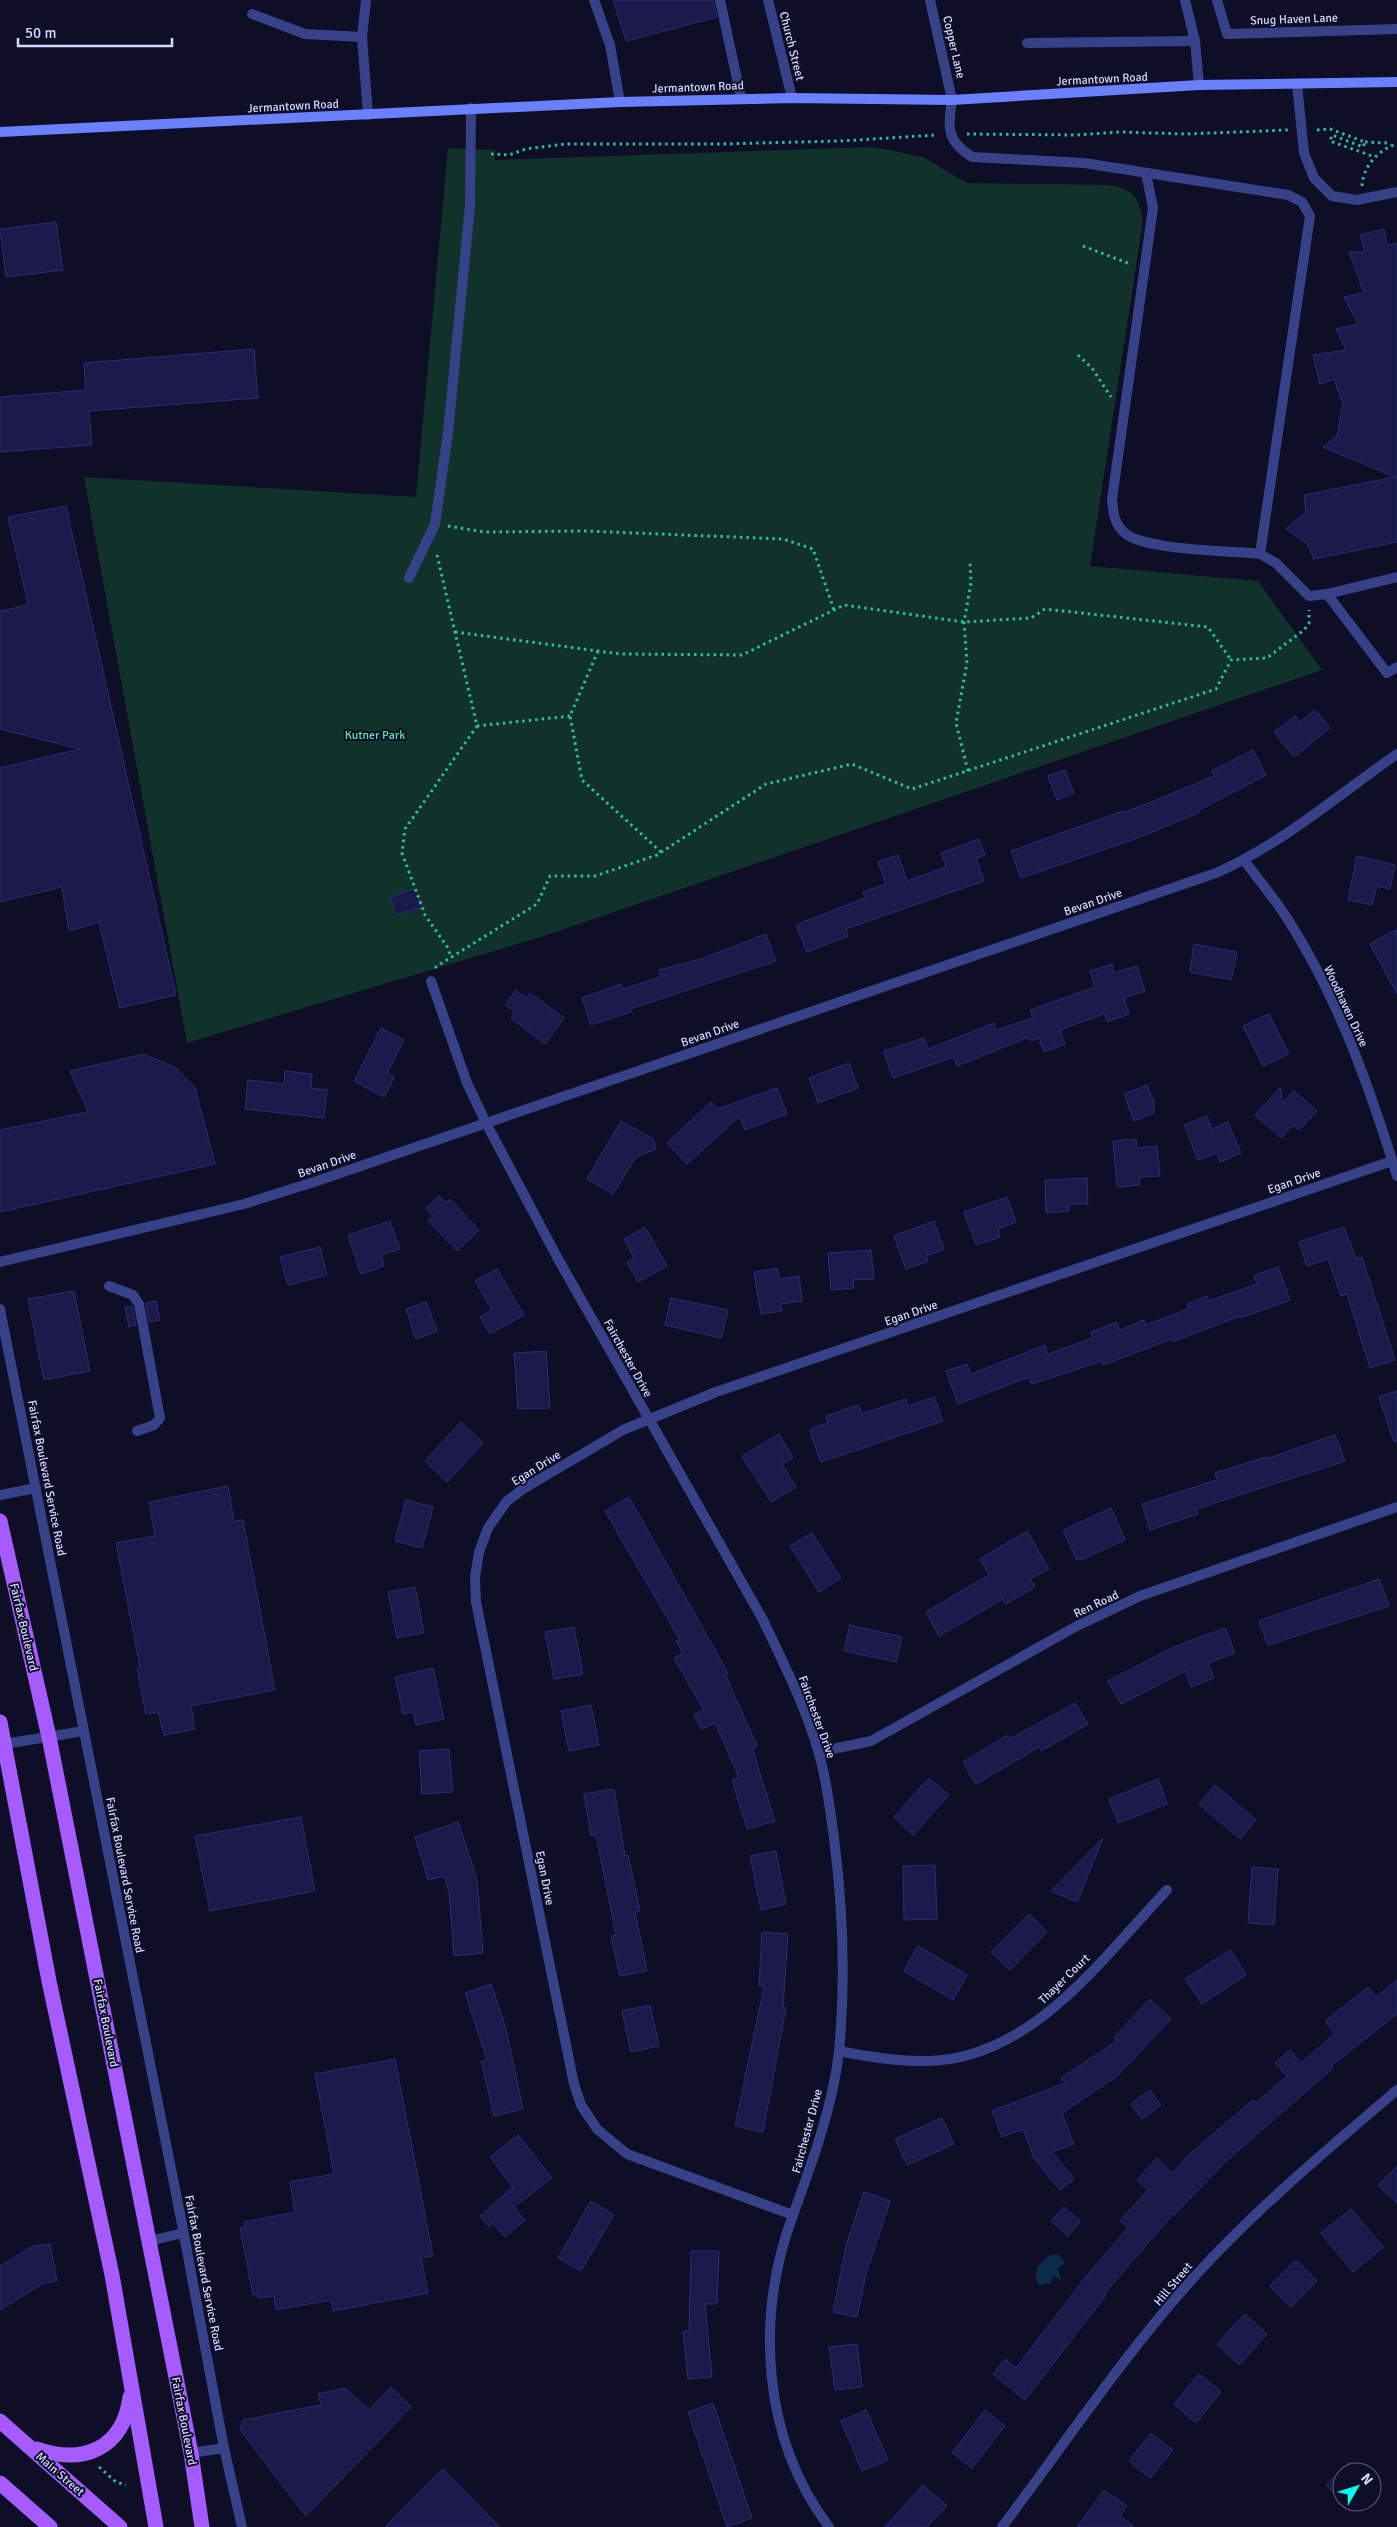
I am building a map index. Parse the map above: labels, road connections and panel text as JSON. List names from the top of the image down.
{
  "streets": {
    "main road": ["Jermantown Road", "Fairfax Boulevard", "Main Street"],
    "street": [
      "Snug Haven Lane",
      "Church Street",
      "Copper Lane",
      "Bevan Drive",
      "Woodhaven Drive",
      "Egan Drive",
      "Fairchester Drive",
      "Fairfax Boulevard Service Road",
      "Ren Road",
      "Thayer Court",
      "Hill Street"
    ]
  },
  "crossings": [
    ["Church Street", "Jermantown Road"],
    ["Copper Lane", "Jermantown Road"],
    ["Bevan Drive", "Woodhaven Drive"],
    ["Bevan Drive", "Fairchester Drive"],
    ["Woodhaven Drive", "Egan Drive"],
    ["Egan Drive", "Fairchester Drive"],
    ["Fairchester Drive", "Ren Road"],
    ["Fairchester Drive", "Thayer Court"]
  ],
  "parks": ["Kutner Park"],
  "scale_bar": "50 m",
  "north": "top right"
}
